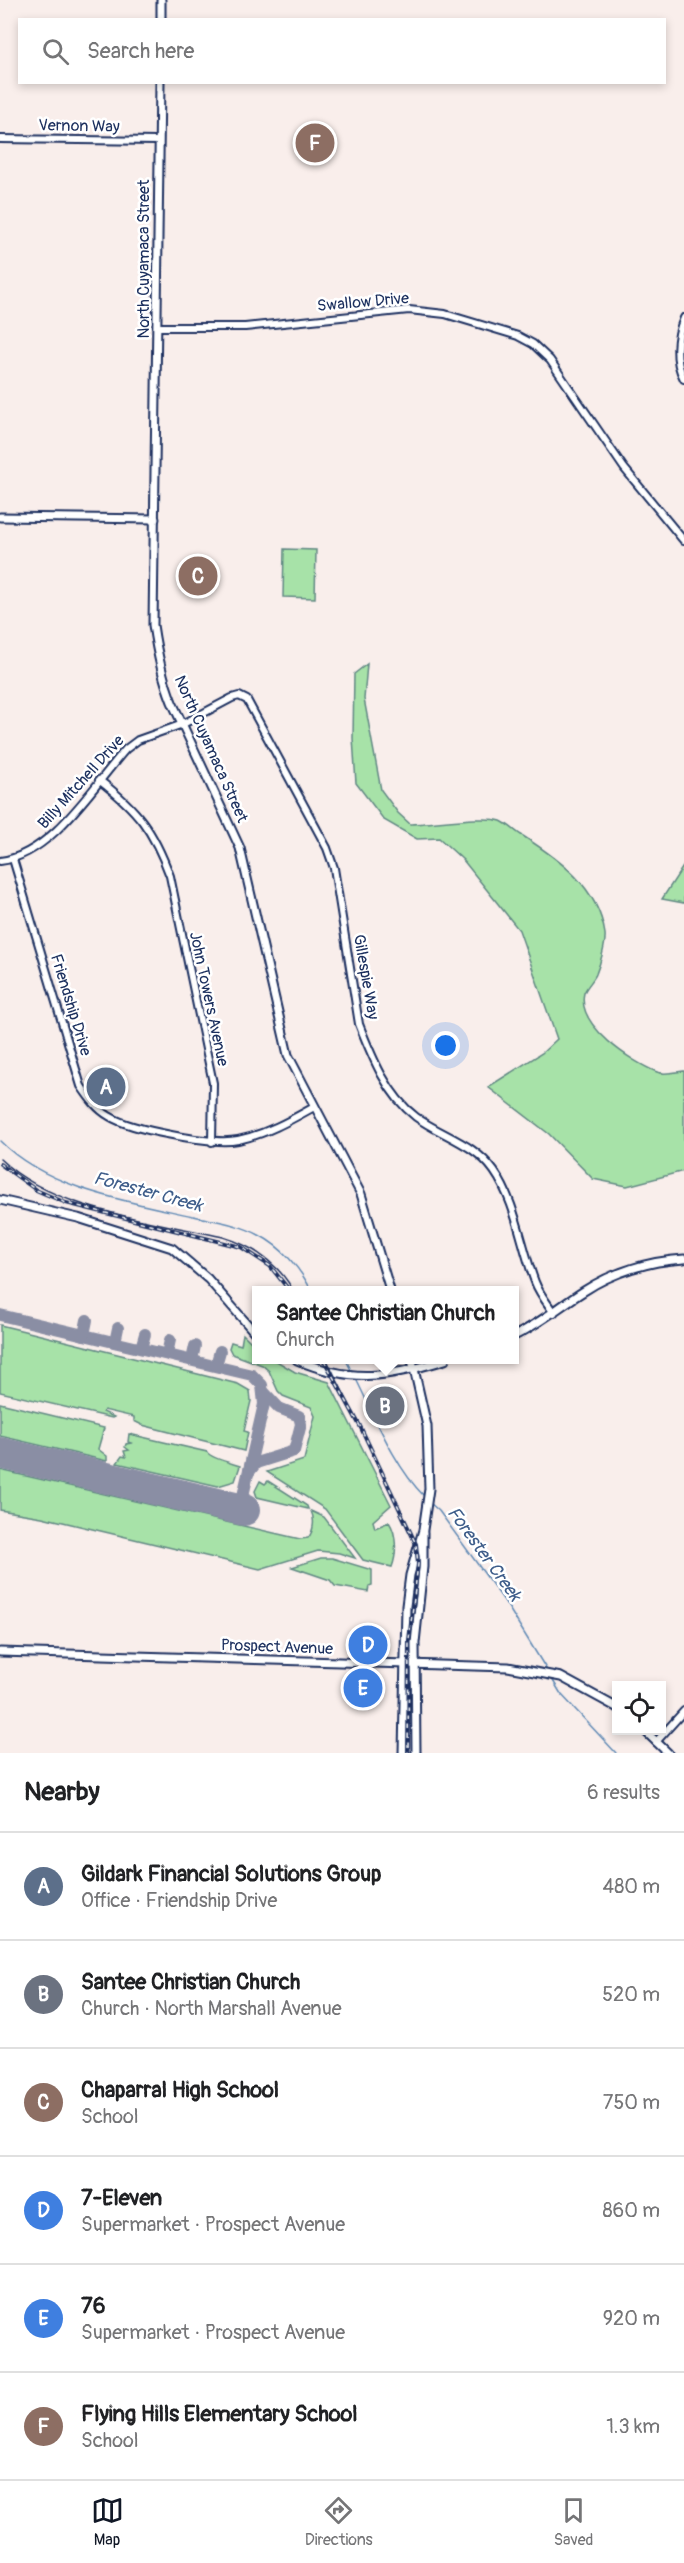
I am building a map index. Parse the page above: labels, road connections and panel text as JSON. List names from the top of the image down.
{
  "streets": {
    "main road": ["North Cuyamaca Street", "Prospect Avenue"],
    "street": [
      "Vernon Way",
      "Swallow Drive",
      "Billy Mitchell Drive",
      "Gillespie Way",
      "John Towers Avenue",
      "Friendship Drive"
    ]
  },
  "crossings": [
    ["Vernon Way", "North Cuyamaca Street"],
    ["North Cuyamaca Street", "Swallow Drive"],
    ["North Cuyamaca Street", "Billy Mitchell Drive"],
    ["Billy Mitchell Drive", "Gillespie Way"],
    ["Billy Mitchell Drive", "John Towers Avenue"],
    ["Billy Mitchell Drive", "Friendship Drive"],
    ["John Towers Avenue", "Friendship Drive"]
  ],
  "water": ["Forester Creek"],
  "page": {
    "search": "Search here",
    "pins": [
      "F",
      "C",
      "A",
      "B",
      "D",
      "E"
    ],
    "popup": ["Santee Christian Church", "Church"],
    "heading": ["Nearby", "6 results"],
    "list": [
      {
        "mark": "A",
        "name": "Gildark Financial Solutions Group",
        "note": "Office · Friendship Drive",
        "value": "480 m"
      },
      {
        "mark": "B",
        "name": "Santee Christian Church",
        "note": "Church · North Marshall Avenue",
        "value": "520 m"
      },
      {
        "mark": "C",
        "name": "Chaparral High School",
        "note": "School",
        "value": "750 m"
      },
      {
        "mark": "D",
        "name": "7-Eleven",
        "note": "Supermarket · Prospect Avenue",
        "value": "860 m"
      },
      {
        "mark": "E",
        "name": "76",
        "note": "Supermarket · Prospect Avenue",
        "value": "920 m"
      },
      {
        "mark": "F",
        "name": "Flying Hills Elementary School",
        "note": "School",
        "value": "1.3 km"
      }
    ],
    "nav": ["Map", "Directions", "Saved"]
  }
}
